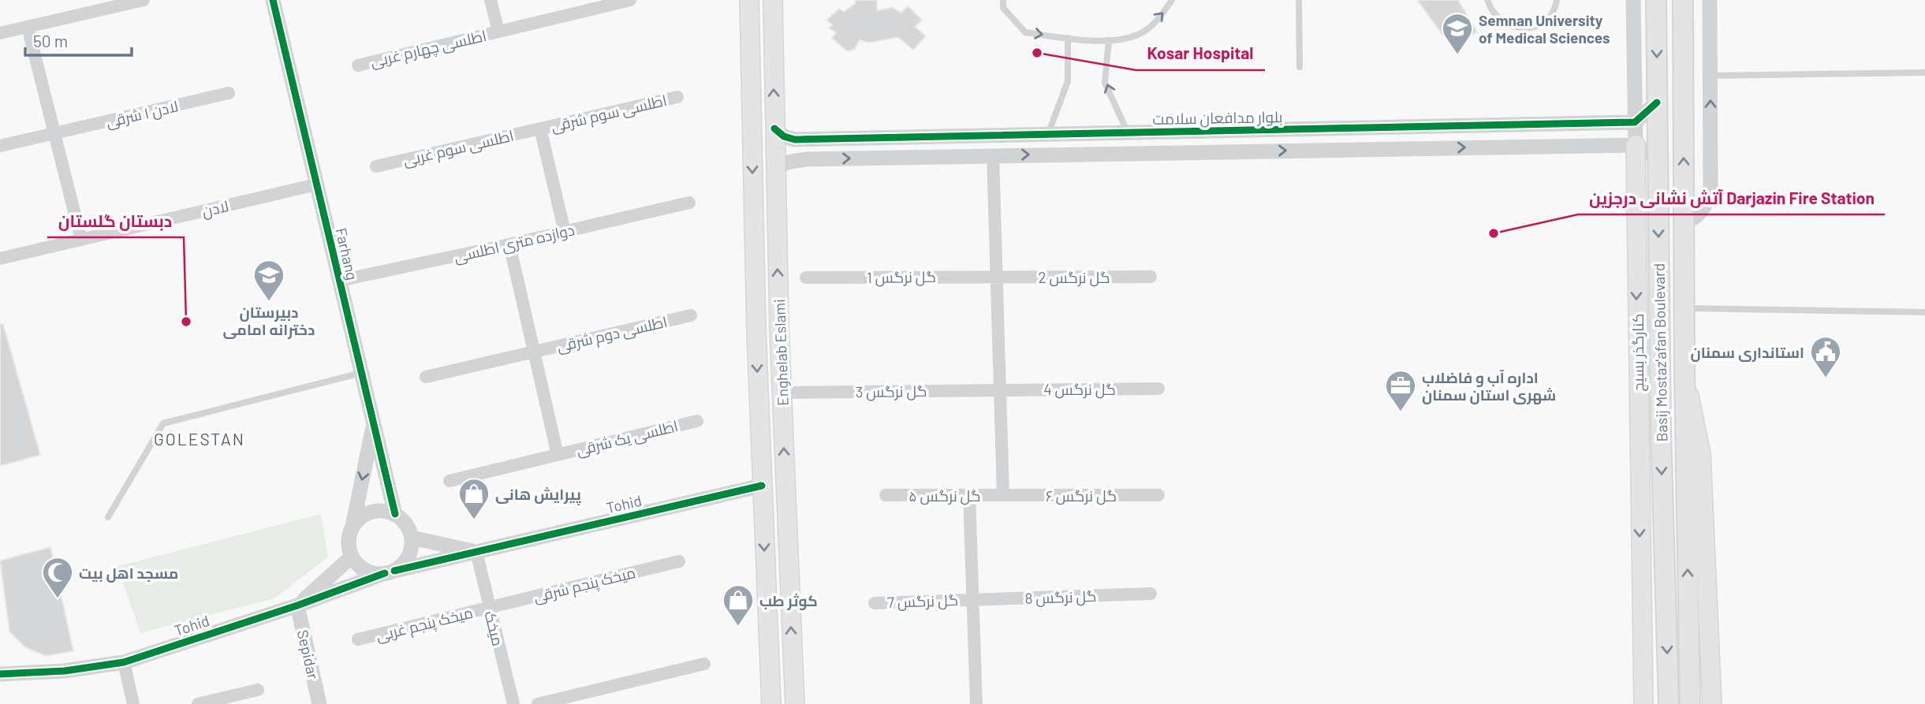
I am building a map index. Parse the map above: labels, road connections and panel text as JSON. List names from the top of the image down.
{
  "streets": {
    "main road": ["Enghelab Eslami", "کنارگذر بسیج", "Basij Mostaz'afan Boulevard"],
    "street": [
      "اطلسی چهارم غربی",
      "اطلسی سوم شرقی",
      "لادن ۱ شرقی",
      "بلوار مدافعان سلامت",
      "اطلسی سوم غربی",
      "لادن",
      "دوازده متری اطلسی",
      "Farhang",
      "گل نرگس 1",
      "گل نرگس 2",
      "اطلسی دوم شرقی",
      "گل نرگس 4",
      "گل نرگس 3",
      "اطلسی یک شرقی",
      "گل نرگس ۵",
      "گل نرگس ۶",
      "Tohid",
      "میخک پنجم شرقی",
      "گل نرگس 8",
      "گل نرگس 7",
      "میخک پنجم غربی",
      "میخک",
      "Sepidar"
    ]
  },
  "crossings": [
    ["اطلسی سوم شرقی", "اطلسی سوم غربی"],
    ["بلوار مدافعان سلامت", "Enghelab Eslami"],
    ["بلوار مدافعان سلامت", "کنارگذر بسیج"],
    ["لادن", "Farhang"],
    ["دوازده متری اطلسی", "Farhang"],
    ["Farhang", "Tohid"],
    ["گل نرگس 1", "گل نرگس 2"],
    ["Enghelab Eslami", "گل نرگس 3"],
    ["Enghelab Eslami", "Tohid"],
    ["گل نرگس 4", "گل نرگس 3"],
    ["گل نرگس ۵", "گل نرگس ۶"],
    ["Tohid", "میخک"],
    ["Tohid", "Sepidar"],
    ["میخک پنجم شرقی", "میخک پنجم غربی"],
    ["میخک پنجم شرقی", "میخک"],
    ["گل نرگس 8", "گل نرگس 7"],
    ["میخک پنجم غربی", "میخک"]
  ],
  "one_way": ["کنارگذر بسیج"],
  "districts": ["GOLESTAN"],
  "places": {
    "other": ["Kosar Hospital", "آتش نشانی درجزین Darjazin Fire Station", "دبستان گلستان"],
    "school or university": ["Semnan University of Medical Sciences", "دبیرستان دخترانه امامی"],
    "public building": ["استانداری سمنان"],
    "office": ["اداره آب و فاضلاب شهری استان سمنان"],
    "shop": ["پیرایش هانی", "کوثر طب"],
    "mosque": ["مسجد اهل بیت"]
  },
  "scale_bar": "50 m"
}
